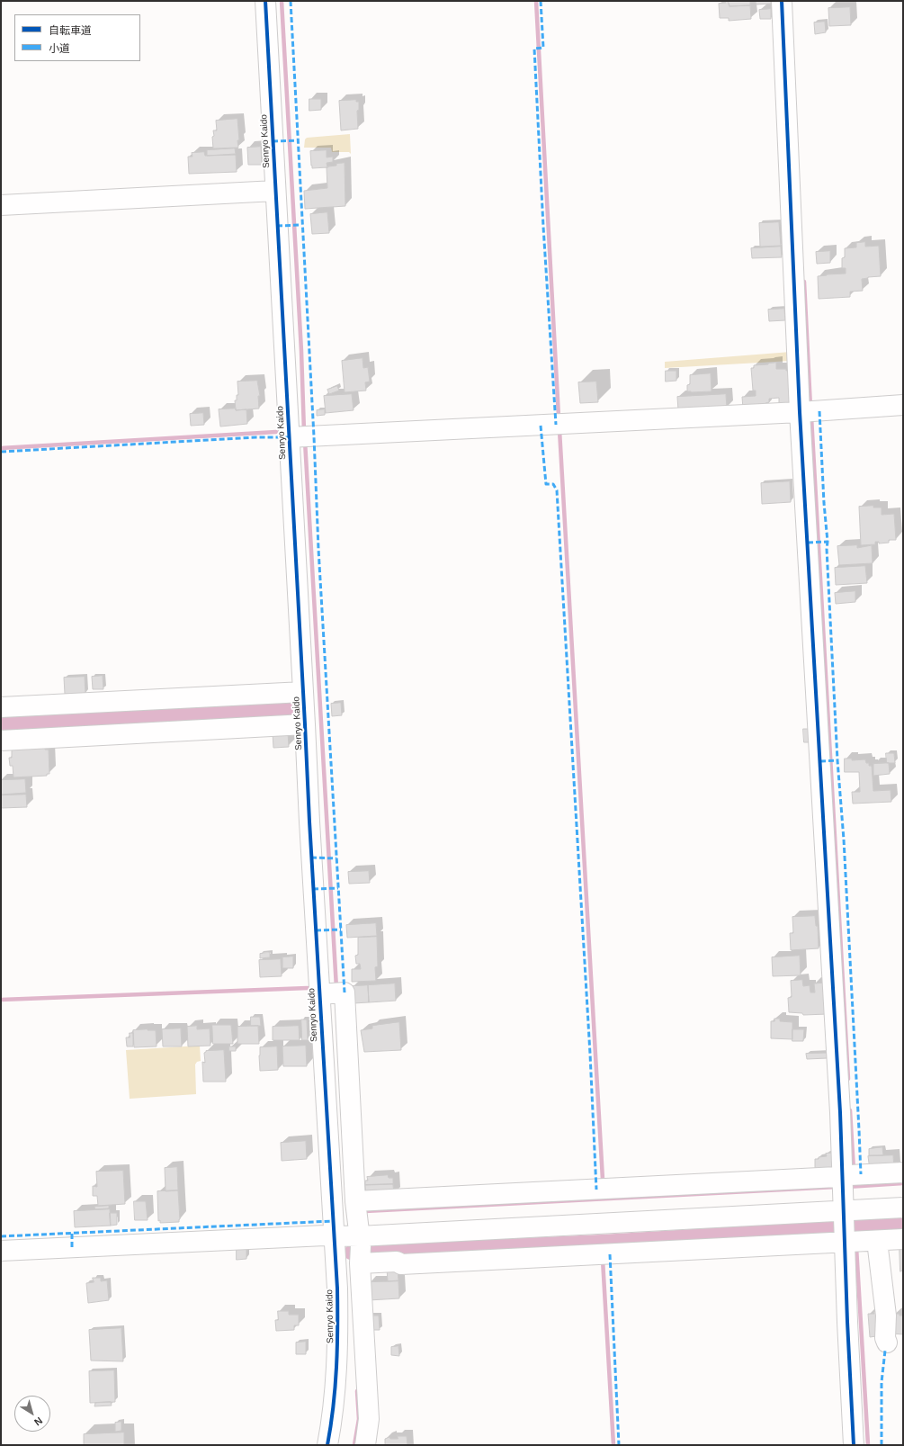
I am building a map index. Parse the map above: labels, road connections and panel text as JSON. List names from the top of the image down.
{
  "streets": {
    "street": ["Senryo Kaido"]
  },
  "legend": ["自転車道", "小道"],
  "north": "bottom right"
}
